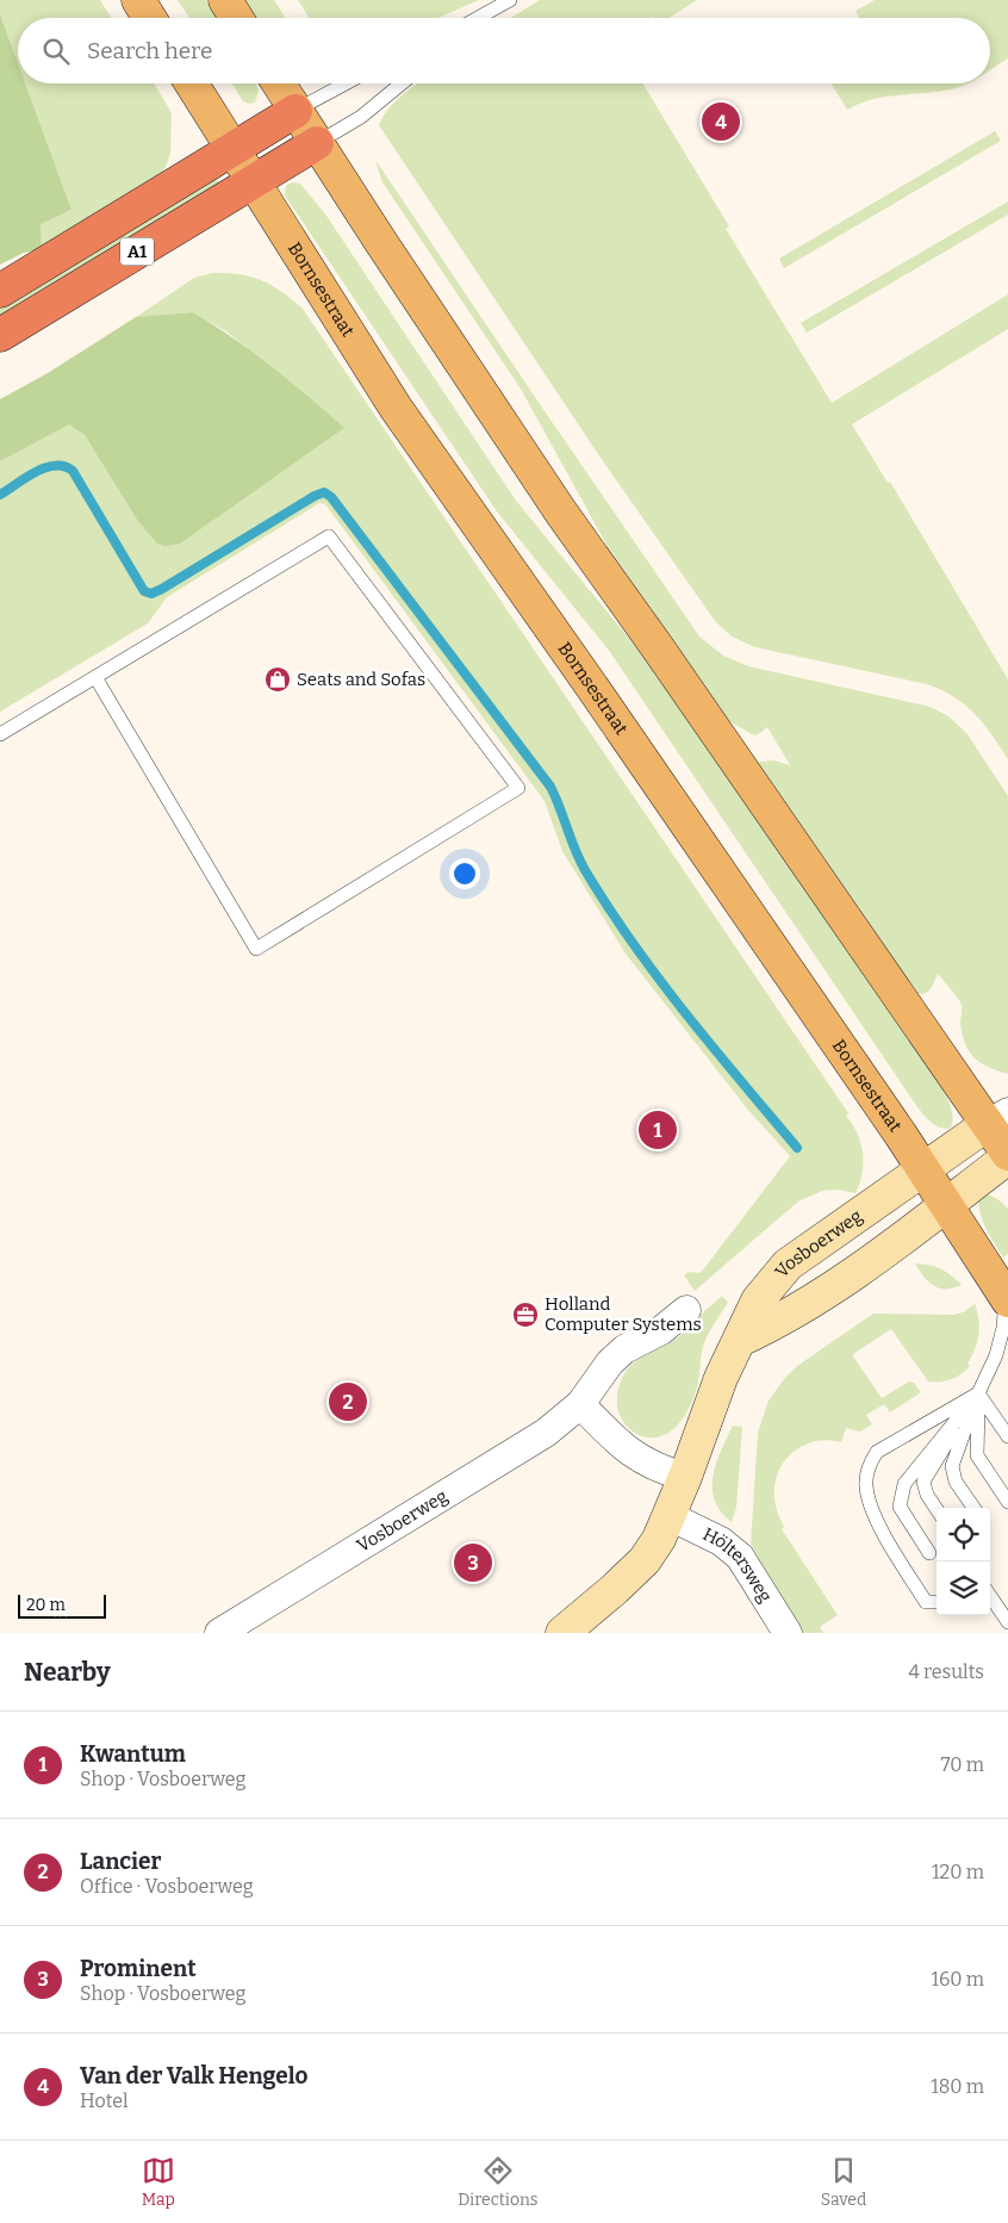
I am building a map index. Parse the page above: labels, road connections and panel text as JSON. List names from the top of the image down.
{
  "streets": {
    "highway": ["A1"],
    "main road": ["Bornsestraat"],
    "street": ["Vosboerweg", "Höltersweg"]
  },
  "crossings": [
    ["A1", "Bornsestraat"],
    ["Bornsestraat", "Vosboerweg"],
    ["Vosboerweg", "Höltersweg"]
  ],
  "places": {
    "shop": ["Seats and Sofas"],
    "office": ["Holland Computer Systems"]
  },
  "scale_bar": "20 m",
  "page": {
    "search": "Search here",
    "pins": [
      "4",
      "1",
      "2",
      "3"
    ],
    "scale": "20 m",
    "heading": ["Nearby", "4 results"],
    "list": [
      {
        "mark": "1",
        "name": "Kwantum",
        "note": "Shop · Vosboerweg",
        "value": "70 m"
      },
      {
        "mark": "2",
        "name": "Lancier",
        "note": "Office · Vosboerweg",
        "value": "120 m"
      },
      {
        "mark": "3",
        "name": "Prominent",
        "note": "Shop · Vosboerweg",
        "value": "160 m"
      },
      {
        "mark": "4",
        "name": "Van der Valk Hengelo",
        "note": "Hotel",
        "value": "180 m"
      }
    ],
    "nav": ["Map", "Directions", "Saved"]
  }
}
